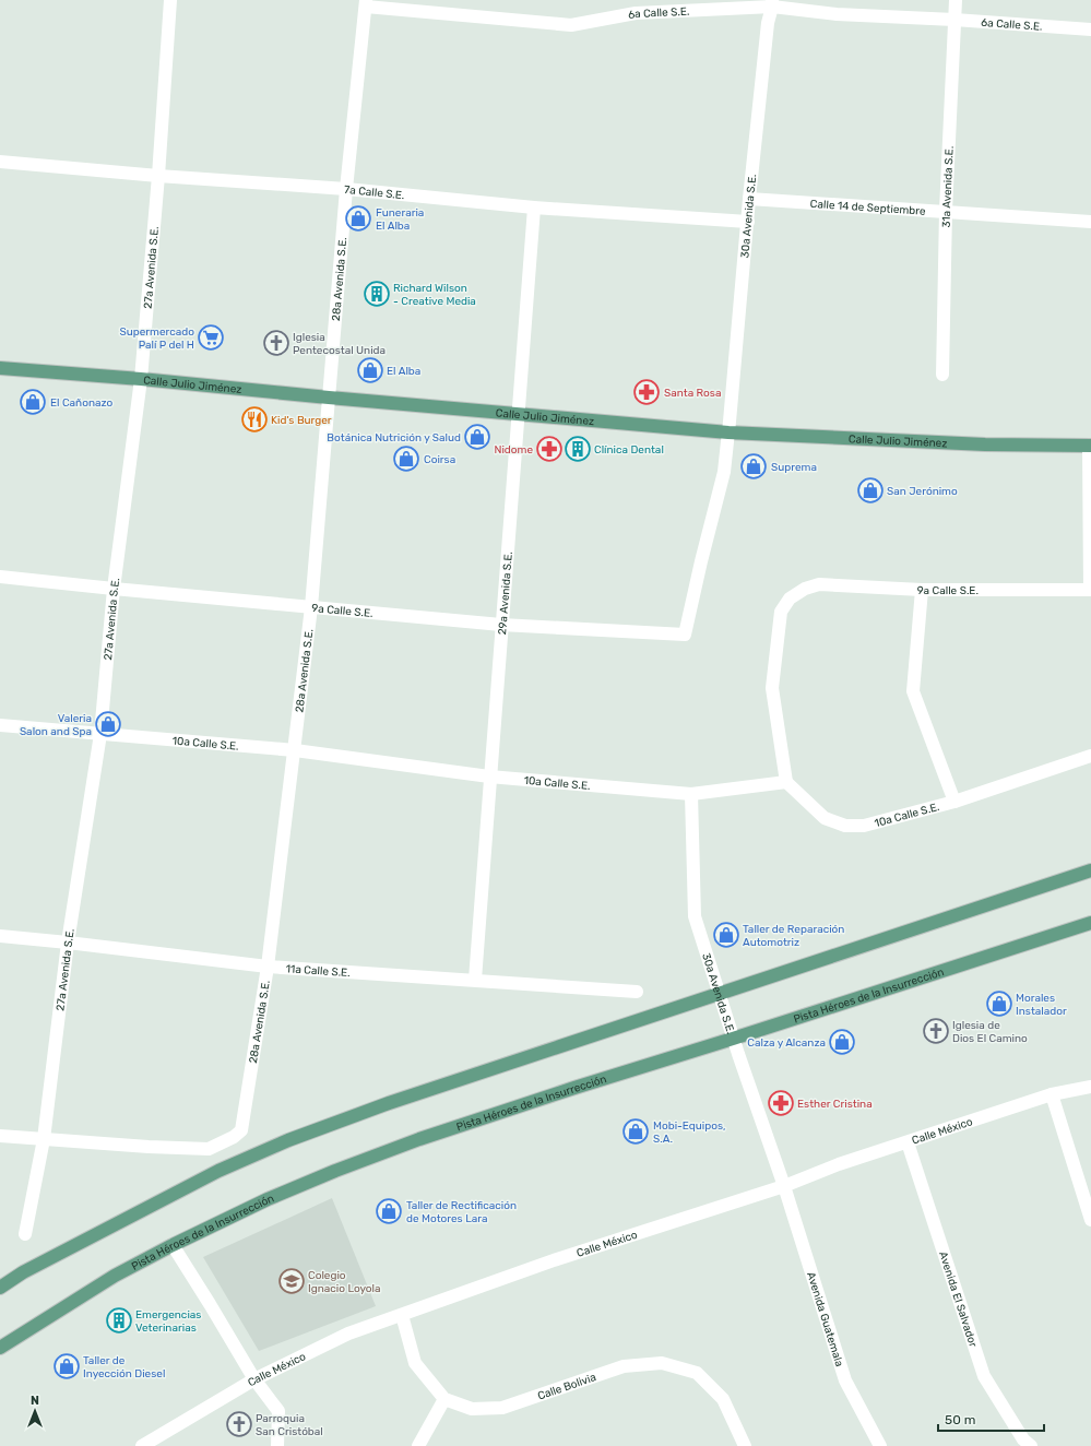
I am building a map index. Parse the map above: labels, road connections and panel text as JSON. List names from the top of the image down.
{
  "streets": {
    "main road": ["Calle Julio Jiménez", "Pista Héroes de la Insurrección"],
    "street": [
      "6a Calle S.E.",
      "31a Avenida S.E.",
      "7a Calle S.E.",
      "Calle 14 de Septiembre",
      "30a Avenida S.E.",
      "27a Avenida S.E.",
      "28a Avenida S.E.",
      "9a Calle S.E.",
      "29a Avenida S.E.",
      "10a Calle S.E.",
      "11a Calle S.E.",
      "Calle México",
      "Avenida El Salvador",
      "Avenida Guatemala",
      "Calle Bolivia"
    ]
  },
  "crossings": [
    ["6a Calle S.E.", "31a Avenida S.E."],
    ["6a Calle S.E.", "30a Avenida S.E."],
    ["6a Calle S.E.", "28a Avenida S.E."],
    ["31a Avenida S.E.", "Calle 14 de Septiembre"],
    ["7a Calle S.E.", "30a Avenida S.E."],
    ["7a Calle S.E.", "27a Avenida S.E."],
    ["7a Calle S.E.", "28a Avenida S.E."],
    ["7a Calle S.E.", "29a Avenida S.E."],
    ["Calle 14 de Septiembre", "30a Avenida S.E."],
    ["30a Avenida S.E.", "Calle Julio Jiménez"],
    ["30a Avenida S.E.", "9a Calle S.E."],
    ["30a Avenida S.E.", "10a Calle S.E."],
    ["30a Avenida S.E.", "Pista Héroes de la Insurrección"],
    ["30a Avenida S.E.", "Calle México"],
    ["30a Avenida S.E.", "Avenida Guatemala"],
    ["27a Avenida S.E.", "28a Avenida S.E."],
    ["27a Avenida S.E.", "Calle Julio Jiménez"],
    ["27a Avenida S.E.", "9a Calle S.E."],
    ["27a Avenida S.E.", "10a Calle S.E."],
    ["27a Avenida S.E.", "11a Calle S.E."],
    ["28a Avenida S.E.", "Calle Julio Jiménez"],
    ["28a Avenida S.E.", "9a Calle S.E."],
    ["28a Avenida S.E.", "10a Calle S.E."],
    ["28a Avenida S.E.", "11a Calle S.E."],
    ["Calle Julio Jiménez", "29a Avenida S.E."],
    ["9a Calle S.E.", "29a Avenida S.E."],
    ["9a Calle S.E.", "10a Calle S.E."],
    ["29a Avenida S.E.", "10a Calle S.E."],
    ["29a Avenida S.E.", "11a Calle S.E."],
    ["Calle México", "Avenida El Salvador"],
    ["Calle México", "Avenida Guatemala"]
  ],
  "places": {
    "shop": [
      "Funeraria El Alba",
      "El Alba",
      "El Cañonazo",
      "Botánica Nutrición y Salud",
      "Coirsa",
      "Suprema",
      "San Jerónimo",
      "Valeria Salon and Spa",
      "Taller de Reparación Automotriz",
      "Morales Instalador",
      "Calza y Alcanza",
      "Mobi-Equipos, S.A.",
      "Taller de Rectificación de Motores Lara",
      "Taller de Inyección Diesel"
    ],
    "building": ["Richard Wilson - Creative Media", "Clínica Dental", "Emergencias Veterinarias"],
    "supermarket": ["Supermercado Palí P del H"],
    "church": ["Iglesia Pentecostal Unida", "Iglesia de Dios El Camino", "Parroquia San Cristóbal"],
    "pharmacy": ["Santa Rosa", "Nidome", "Esther Cristina"],
    "restaurant": ["Kid's Burger"],
    "school or university": ["Colegio Ignacio Loyola"]
  },
  "scale_bar": "50 m",
  "north": "top"
}
